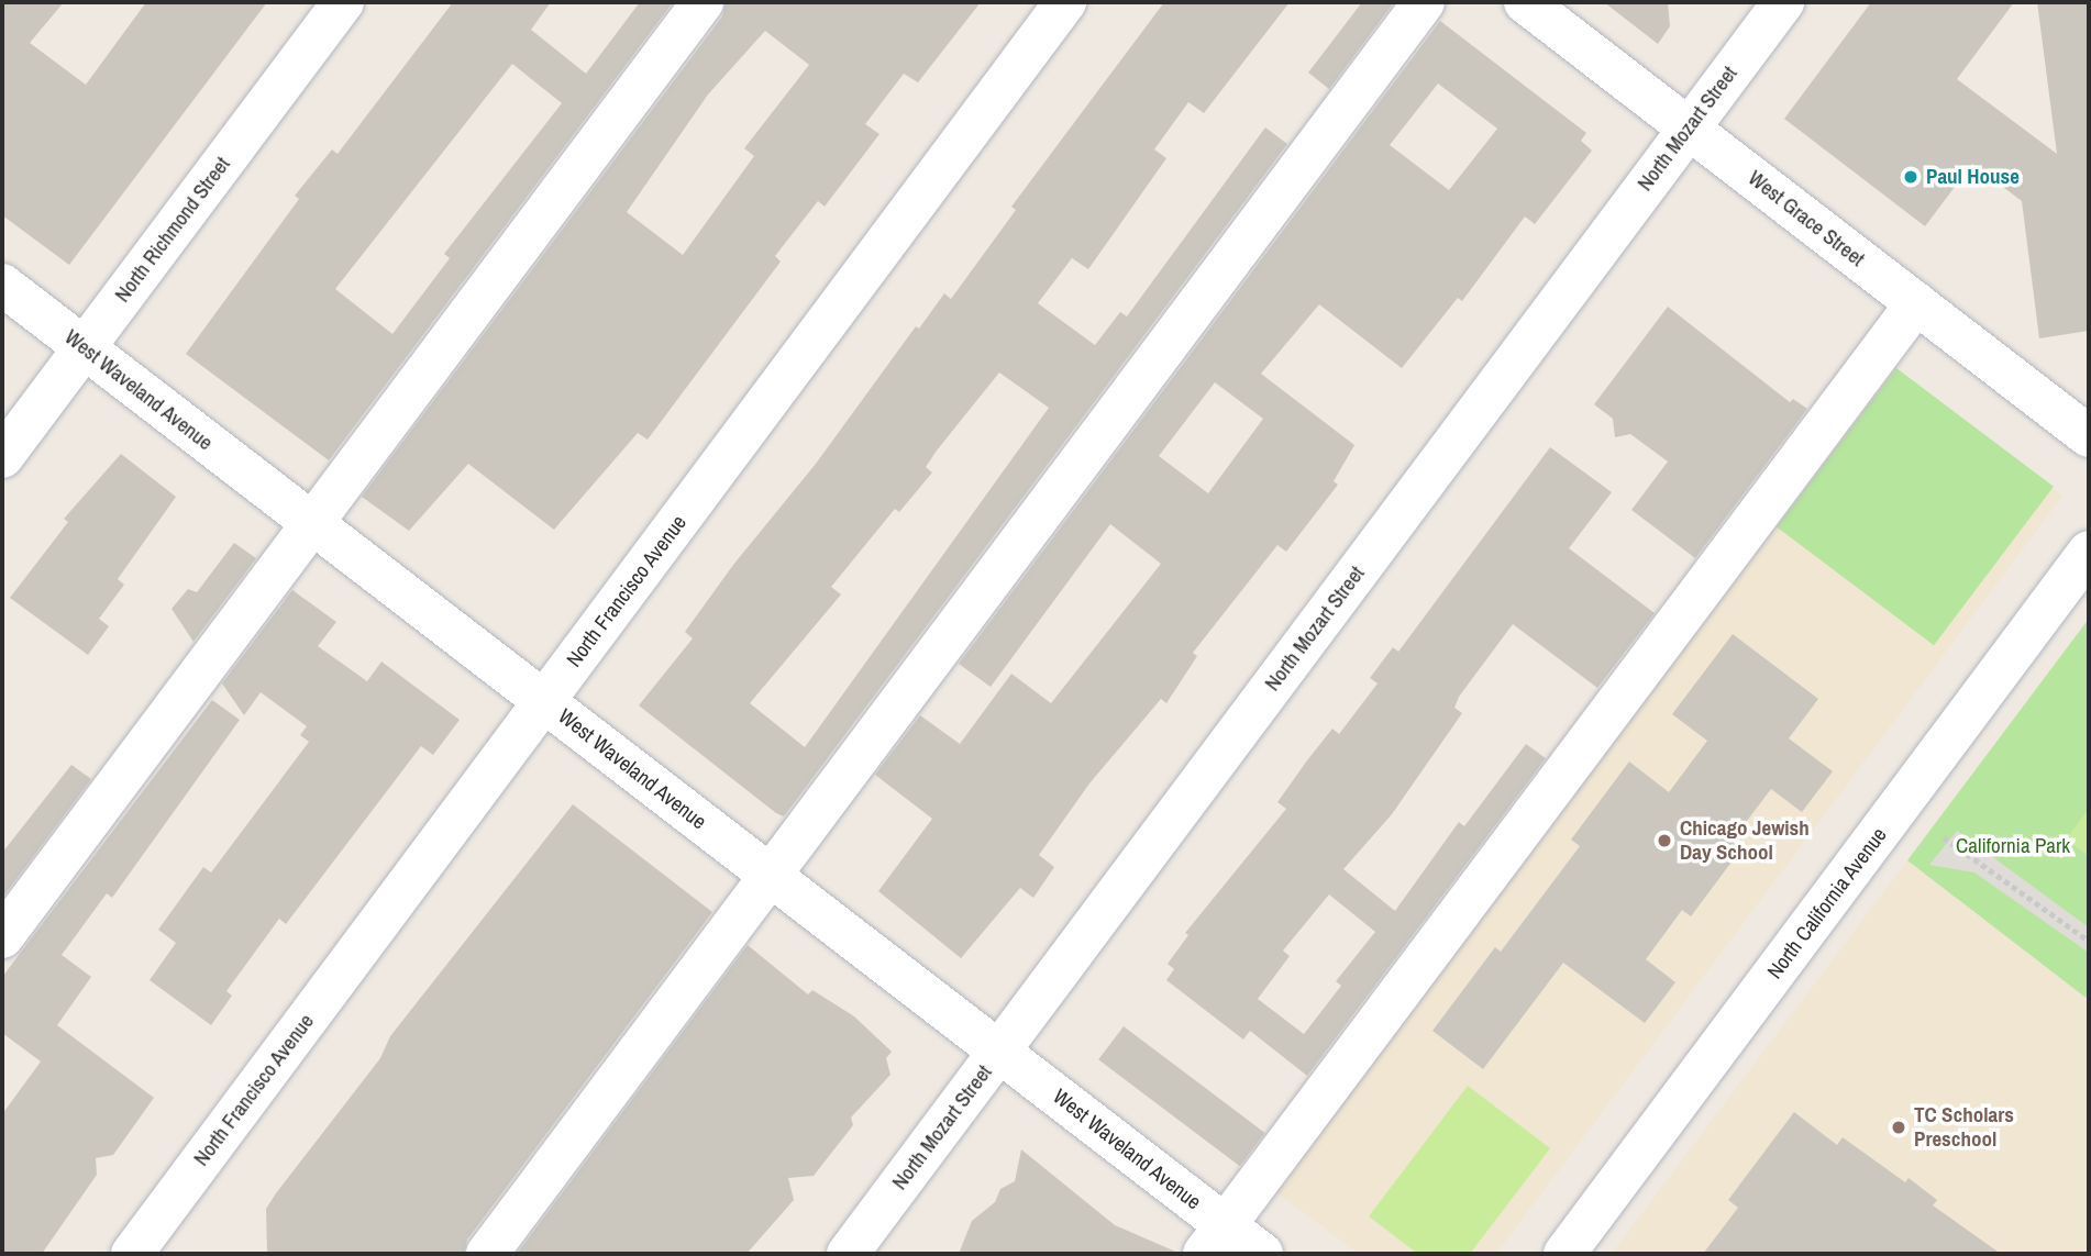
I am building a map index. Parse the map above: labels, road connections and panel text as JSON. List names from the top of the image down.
{
  "streets": {
    "street": [
      "North Mozart Street",
      "West Grace Street",
      "North Richmond Street",
      "West Waveland Avenue",
      "North Francisco Avenue",
      "North California Avenue"
    ]
  },
  "crossings": [
    ["North Mozart Street", "West Grace Street"],
    ["North Mozart Street", "West Waveland Avenue"],
    ["North Richmond Street", "West Waveland Avenue"],
    ["West Waveland Avenue", "North Francisco Avenue"]
  ],
  "parks": ["California Park"],
  "places": ["Paul House", "Chicago Jewish Day School", "TC Scholars Preschool"]
}
